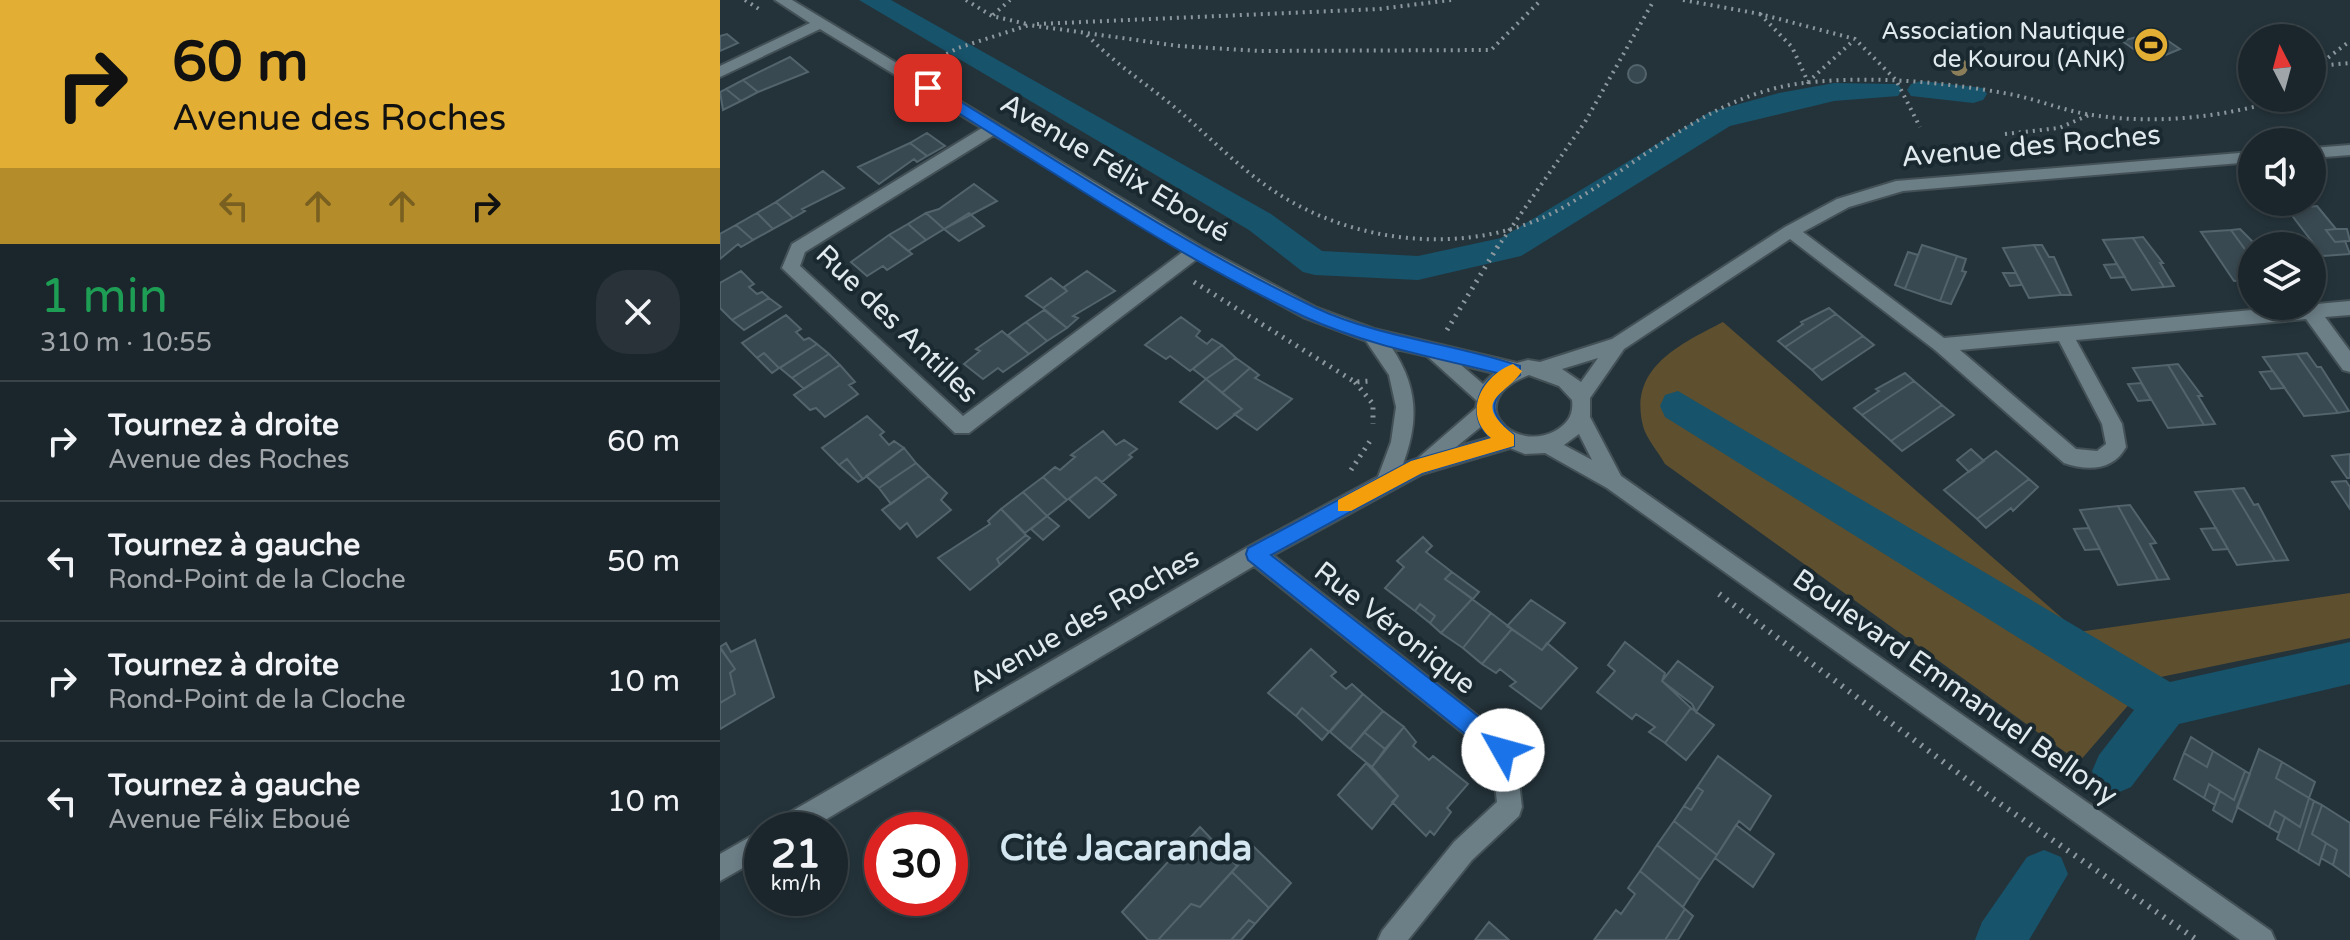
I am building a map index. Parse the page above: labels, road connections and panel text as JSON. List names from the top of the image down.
{
  "streets": {
    "street": [
      "Avenue des Roches",
      "Avenue Félix Eboué",
      "Rue des Antilles",
      "Rue Véronique",
      "Boulevard Emmanuel Bellony"
    ]
  },
  "crossings": [
    ["Avenue des Roches", "Avenue Félix Eboué"],
    ["Avenue des Roches", "Rue Véronique"],
    ["Avenue des Roches", "Boulevard Emmanuel Bellony"],
    ["Avenue Félix Eboué", "Rue des Antilles"],
    ["Avenue Félix Eboué", "Boulevard Emmanuel Bellony"]
  ],
  "districts": ["Cité Jacaranda"],
  "places": {
    "sports": ["Association Nautique de Kourou (ANK)"]
  },
  "north": "top",
  "page": {
    "turn": ["60 m", "Avenue des Roches"],
    "heading": ["1 min", "310 m · 10:55"],
    "list": [
      {
        "name": "Tournez à droite",
        "note": "Avenue des Roches",
        "value": "60 m"
      },
      {
        "name": "Tournez à gauche",
        "note": "Rond-Point de la Cloche",
        "value": "50 m"
      },
      {
        "name": "Tournez à droite",
        "note": "Rond-Point de la Cloche",
        "value": "10 m"
      },
      {
        "name": "Tournez à gauche",
        "note": "Avenue Félix Eboué",
        "value": "10 m"
      }
    ],
    "speed": "21 km/h",
    "limit": "30"
  }
}
